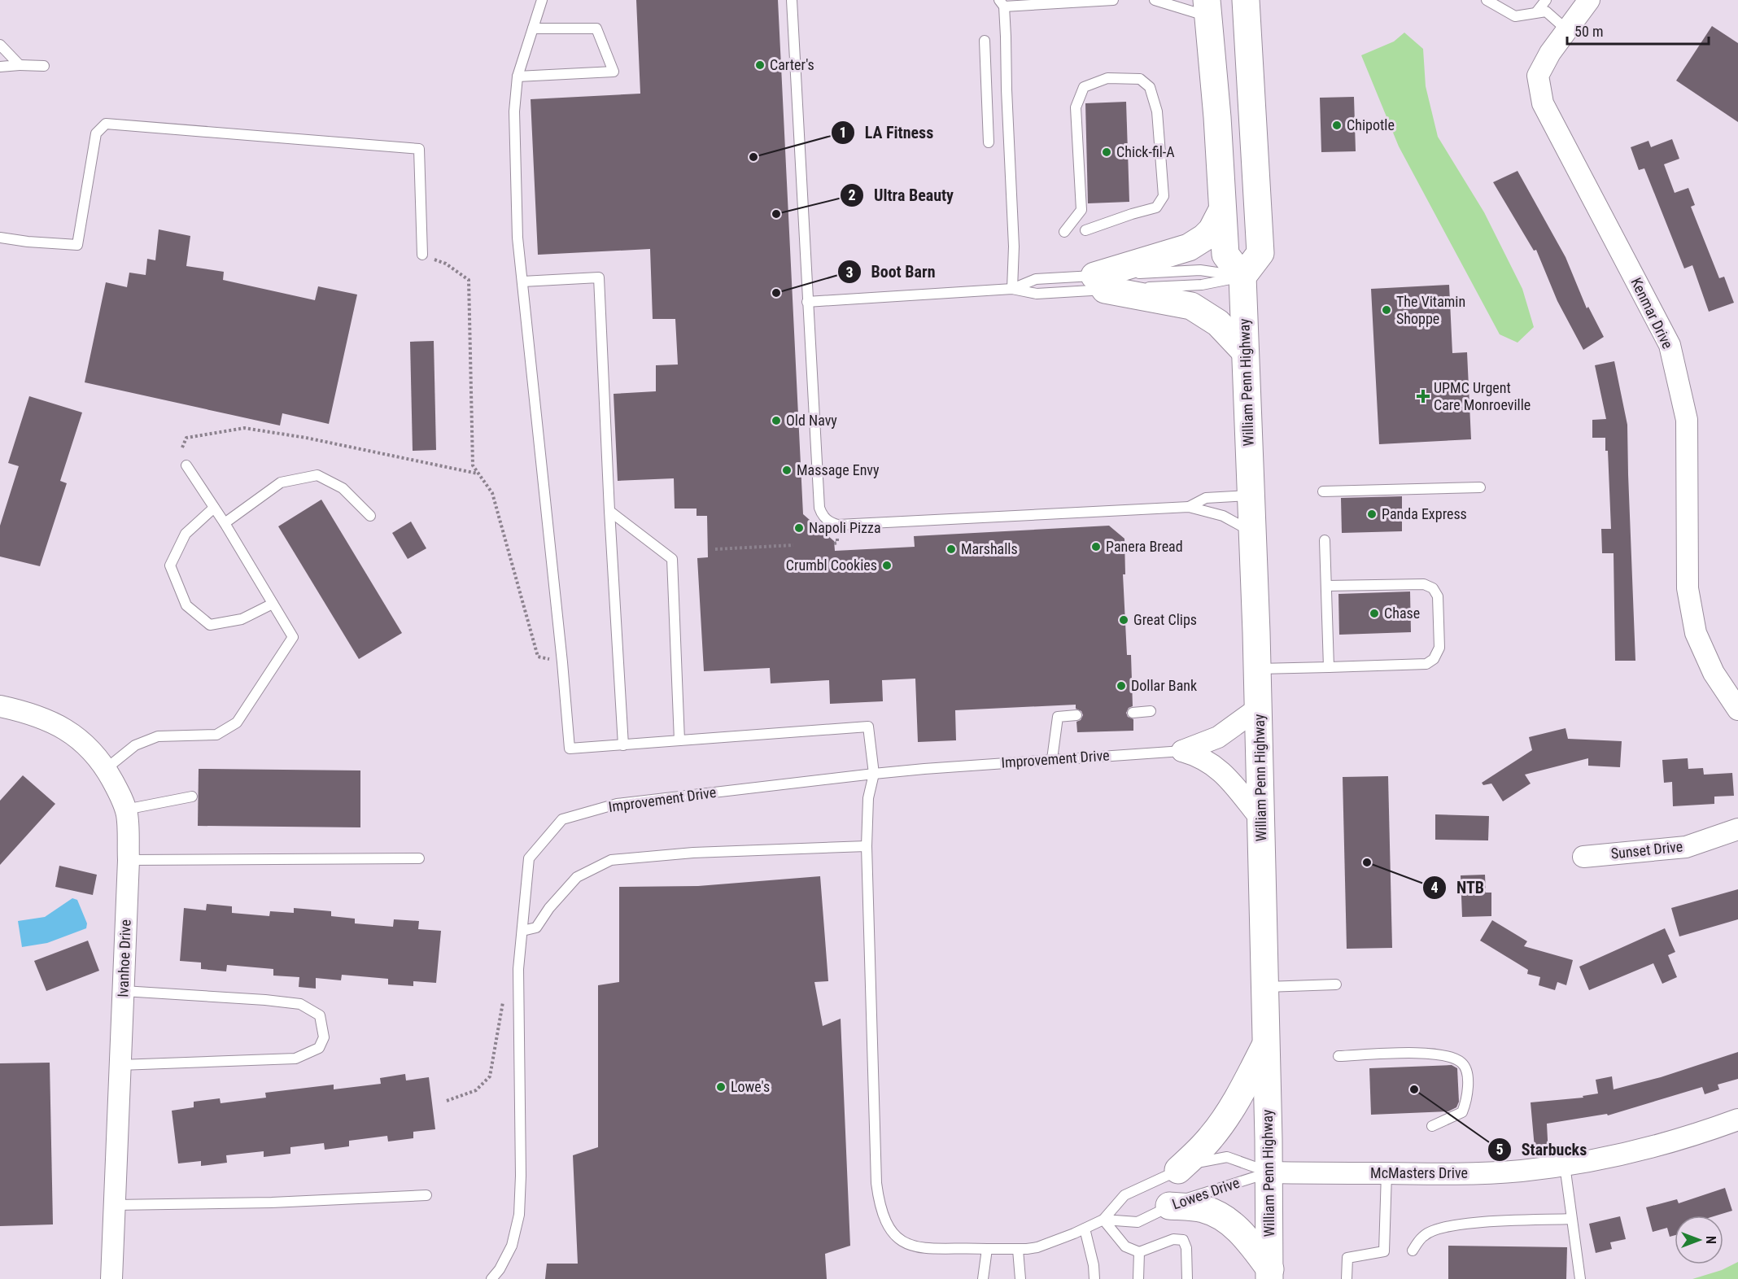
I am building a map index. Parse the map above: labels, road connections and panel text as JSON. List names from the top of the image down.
{
  "streets": {
    "highway": ["William Penn Highway"],
    "street": [
      "Kenmar Drive",
      "Sunset Drive",
      "Ivanhoe Drive",
      "McMasters Drive"
    ],
    "lane": ["Improvement Drive", "Lowes Drive"]
  },
  "crossings": [
    ["William Penn Highway", "McMasters Drive"],
    ["William Penn Highway", "Lowes Drive"],
    ["Improvement Drive", "Lowes Drive"],
    ["McMasters Drive", "Lowes Drive"]
  ],
  "places": {
    "other": [
      "Carter's",
      "Chipotle",
      "Chick-fil-A",
      "LA Fitness",
      "Ultra Beauty",
      "Boot Barn",
      "The Vitamin Shoppe",
      "Old Navy",
      "Massage Envy",
      "Panda Express",
      "Napoli Pizza",
      "Panera Bread",
      "Marshalls",
      "Crumbl Cookies",
      "Chase",
      "Great Clips",
      "Dollar Bank",
      "NTB",
      "Lowe's",
      "Starbucks"
    ],
    "health": ["UPMC Urgent Care Monroeville"]
  },
  "scale_bar": "50 m",
  "north": "right"
}
